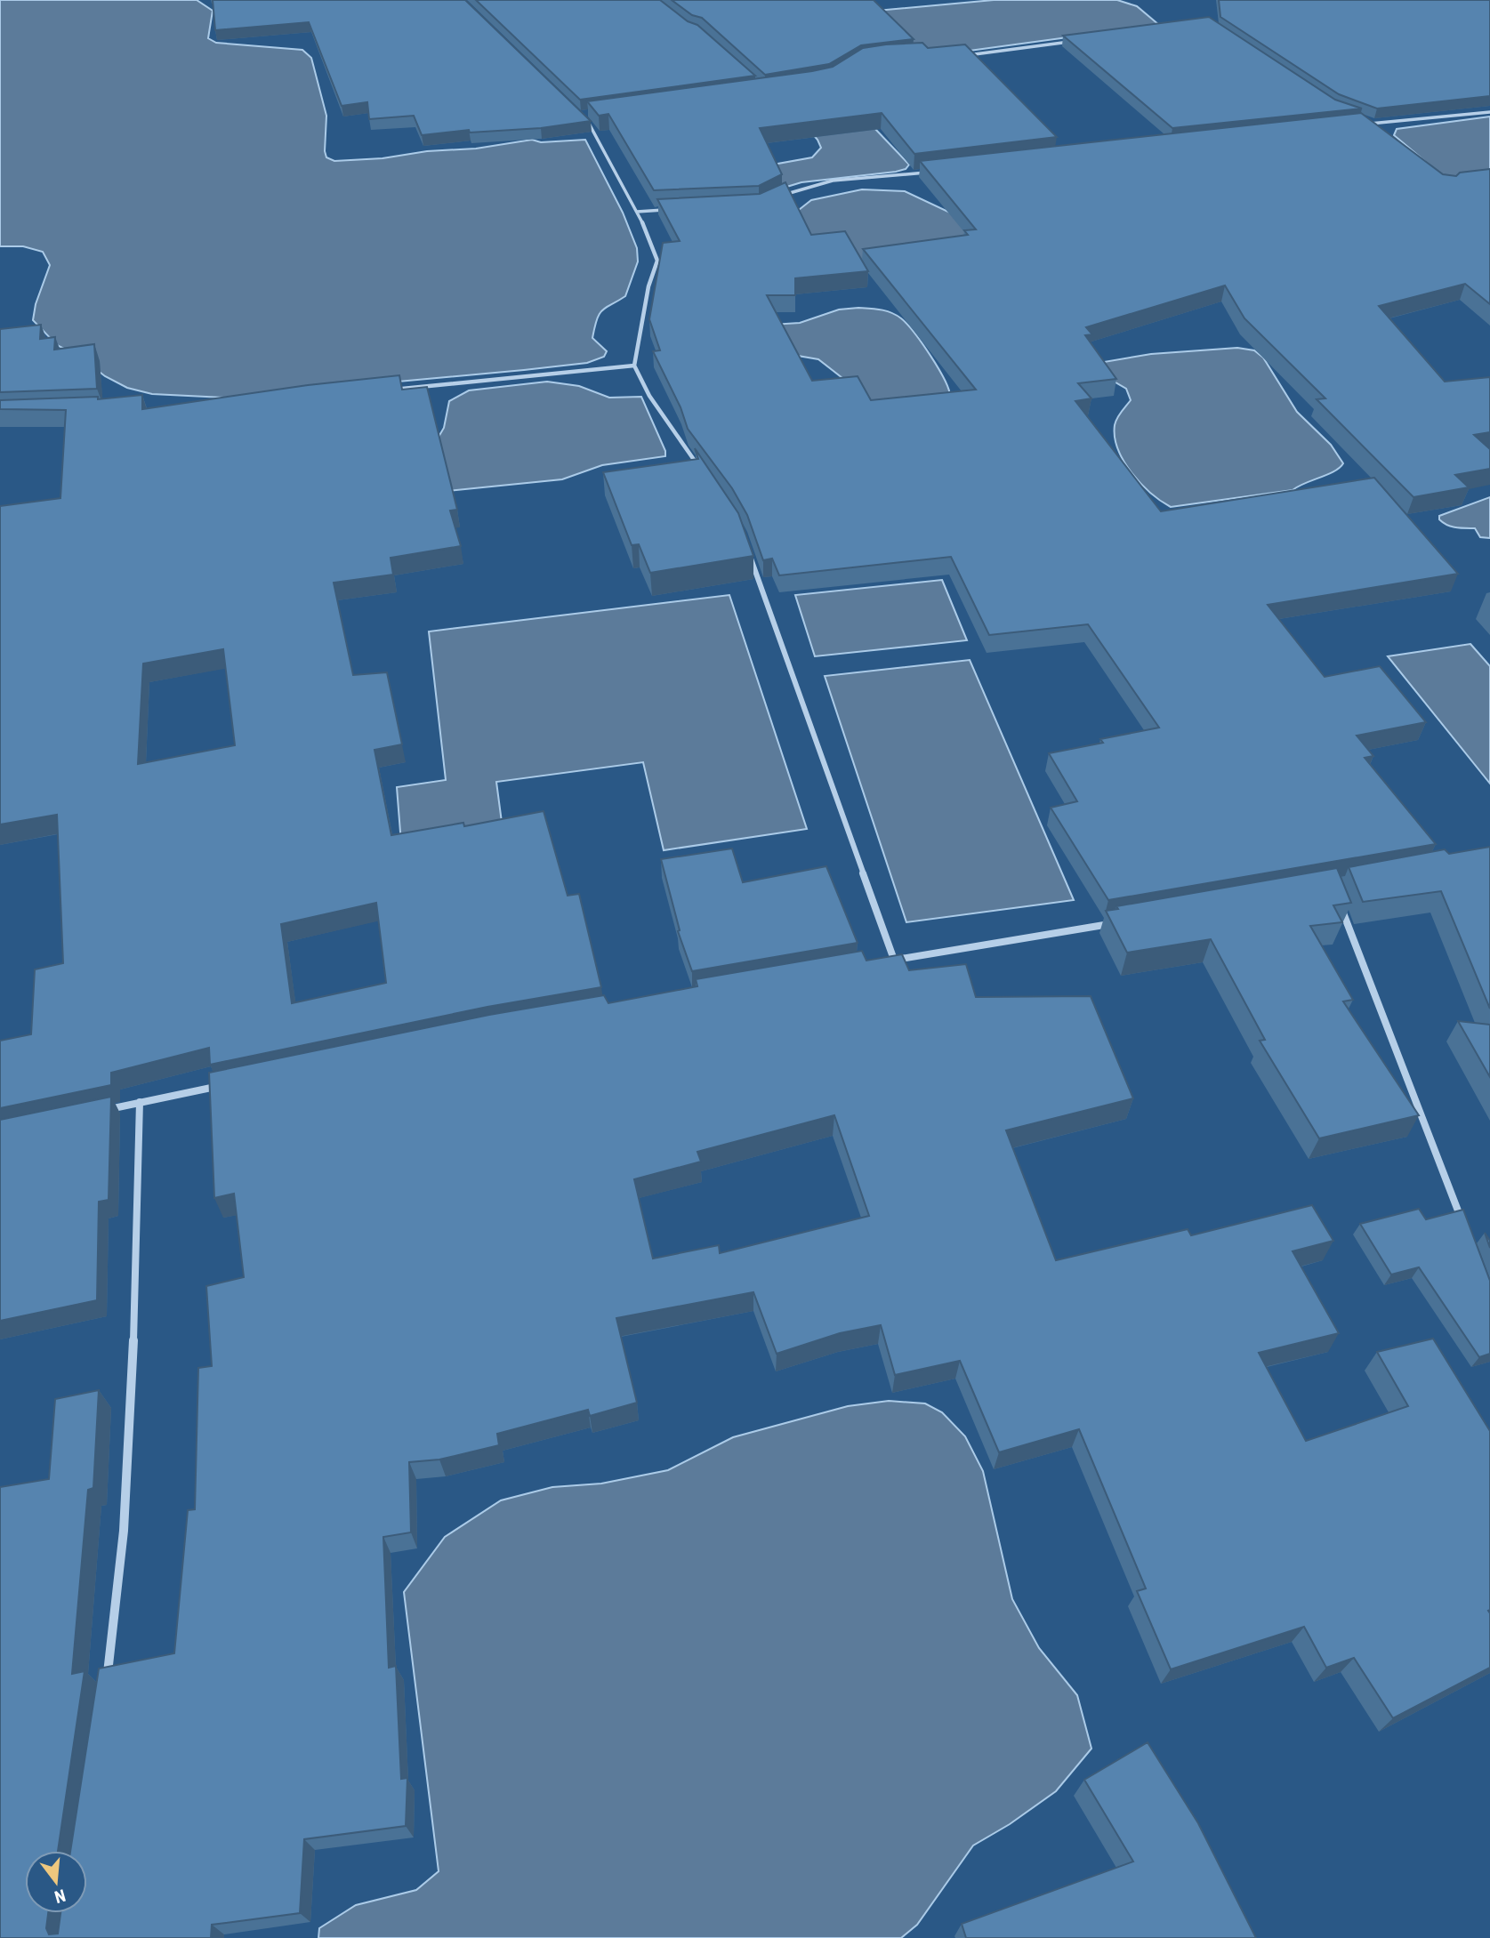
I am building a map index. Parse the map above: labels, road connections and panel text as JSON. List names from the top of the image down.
{
  "north": "bottom"
}
